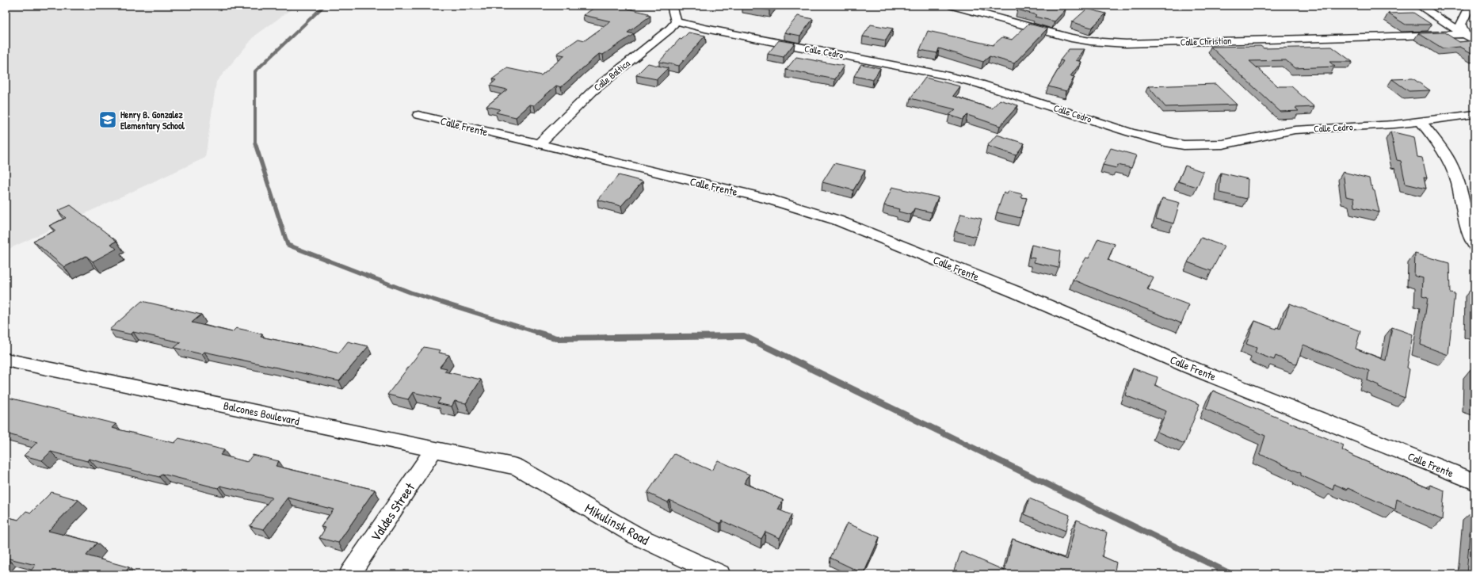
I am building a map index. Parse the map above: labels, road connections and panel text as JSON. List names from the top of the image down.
{
  "streets": {
    "street": [
      "Calle Christian",
      "Calle Cedro",
      "Calle Baltica",
      "Calle Frente",
      "Balcones Boulevard",
      "Valdes Street",
      "Mikulinsk Road"
    ]
  },
  "crossings": [
    ["Calle Cedro", "Calle Baltica"],
    ["Calle Baltica", "Calle Frente"],
    ["Balcones Boulevard", "Valdes Street"],
    ["Balcones Boulevard", "Mikulinsk Road"]
  ],
  "places": {
    "school or university": ["Henry B. Gonzalez Elementary School"]
  }
}
